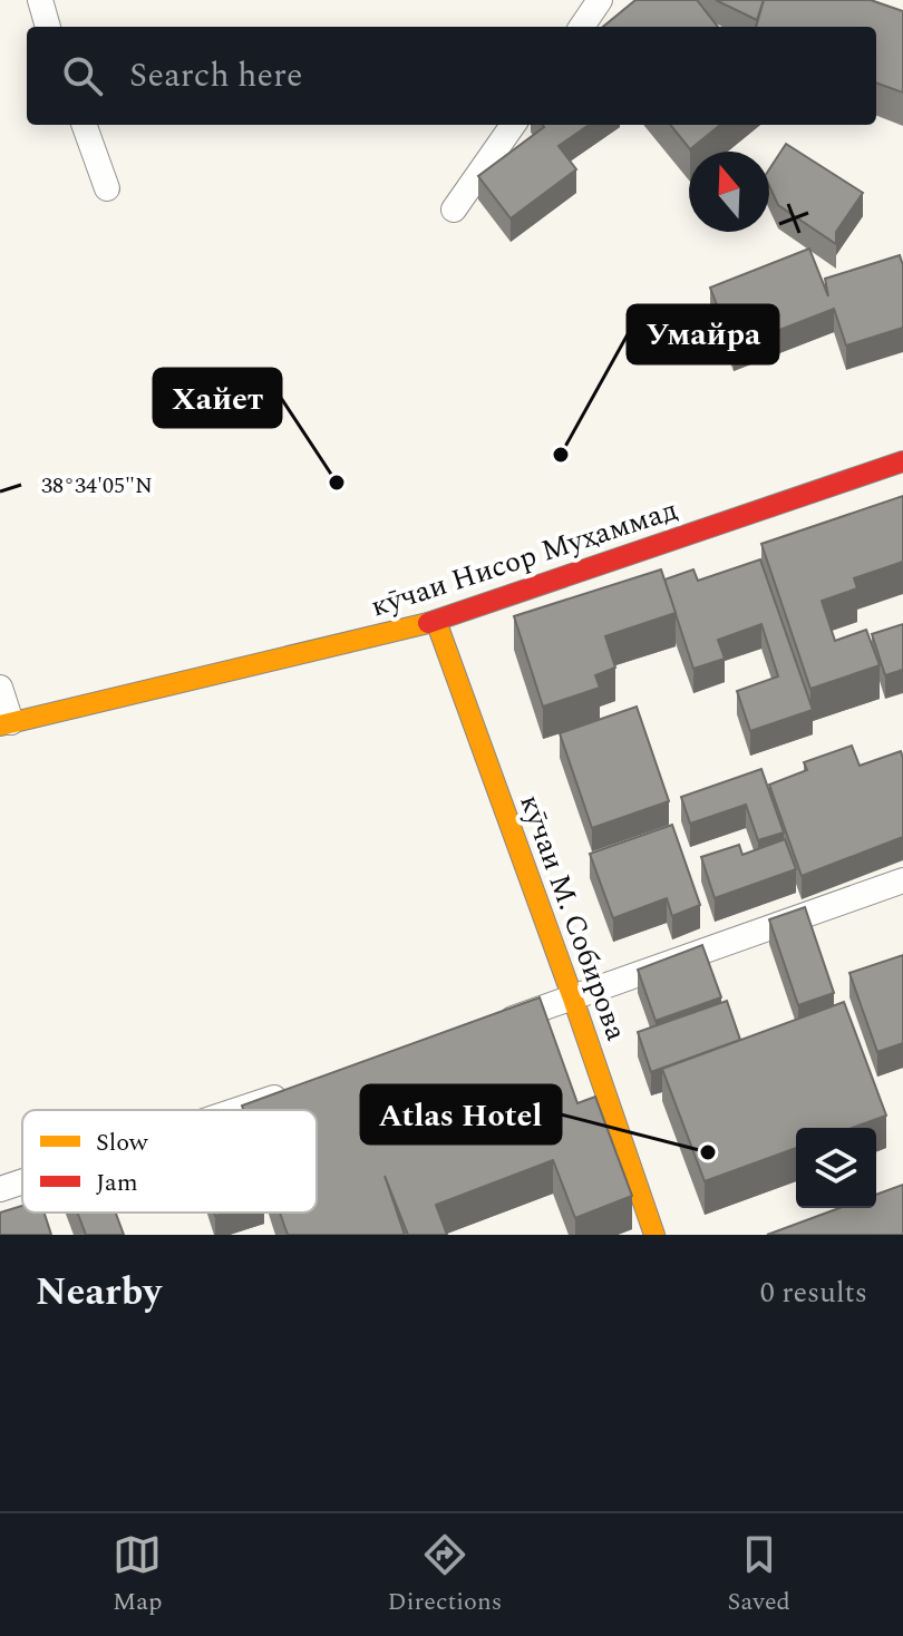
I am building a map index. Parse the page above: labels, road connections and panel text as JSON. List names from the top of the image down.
{
  "streets": {
    "street": ["кӯчаи Нисор Муҳаммад", "кӯчаи М. Собирова"]
  },
  "crossings": [
    ["кӯчаи Нисор Муҳаммад", "кӯчаи М. Собирова"]
  ],
  "places": ["Умайра", "Хайет", "Atlas Hotel"],
  "legend": ["Slow", "Jam"],
  "north": "top",
  "page": {
    "search": "Search here",
    "heading": ["Nearby", "0 results"],
    "nav": ["Map", "Directions", "Saved"]
  },
  "coordinates": ["38°34'05\"N"]
}
